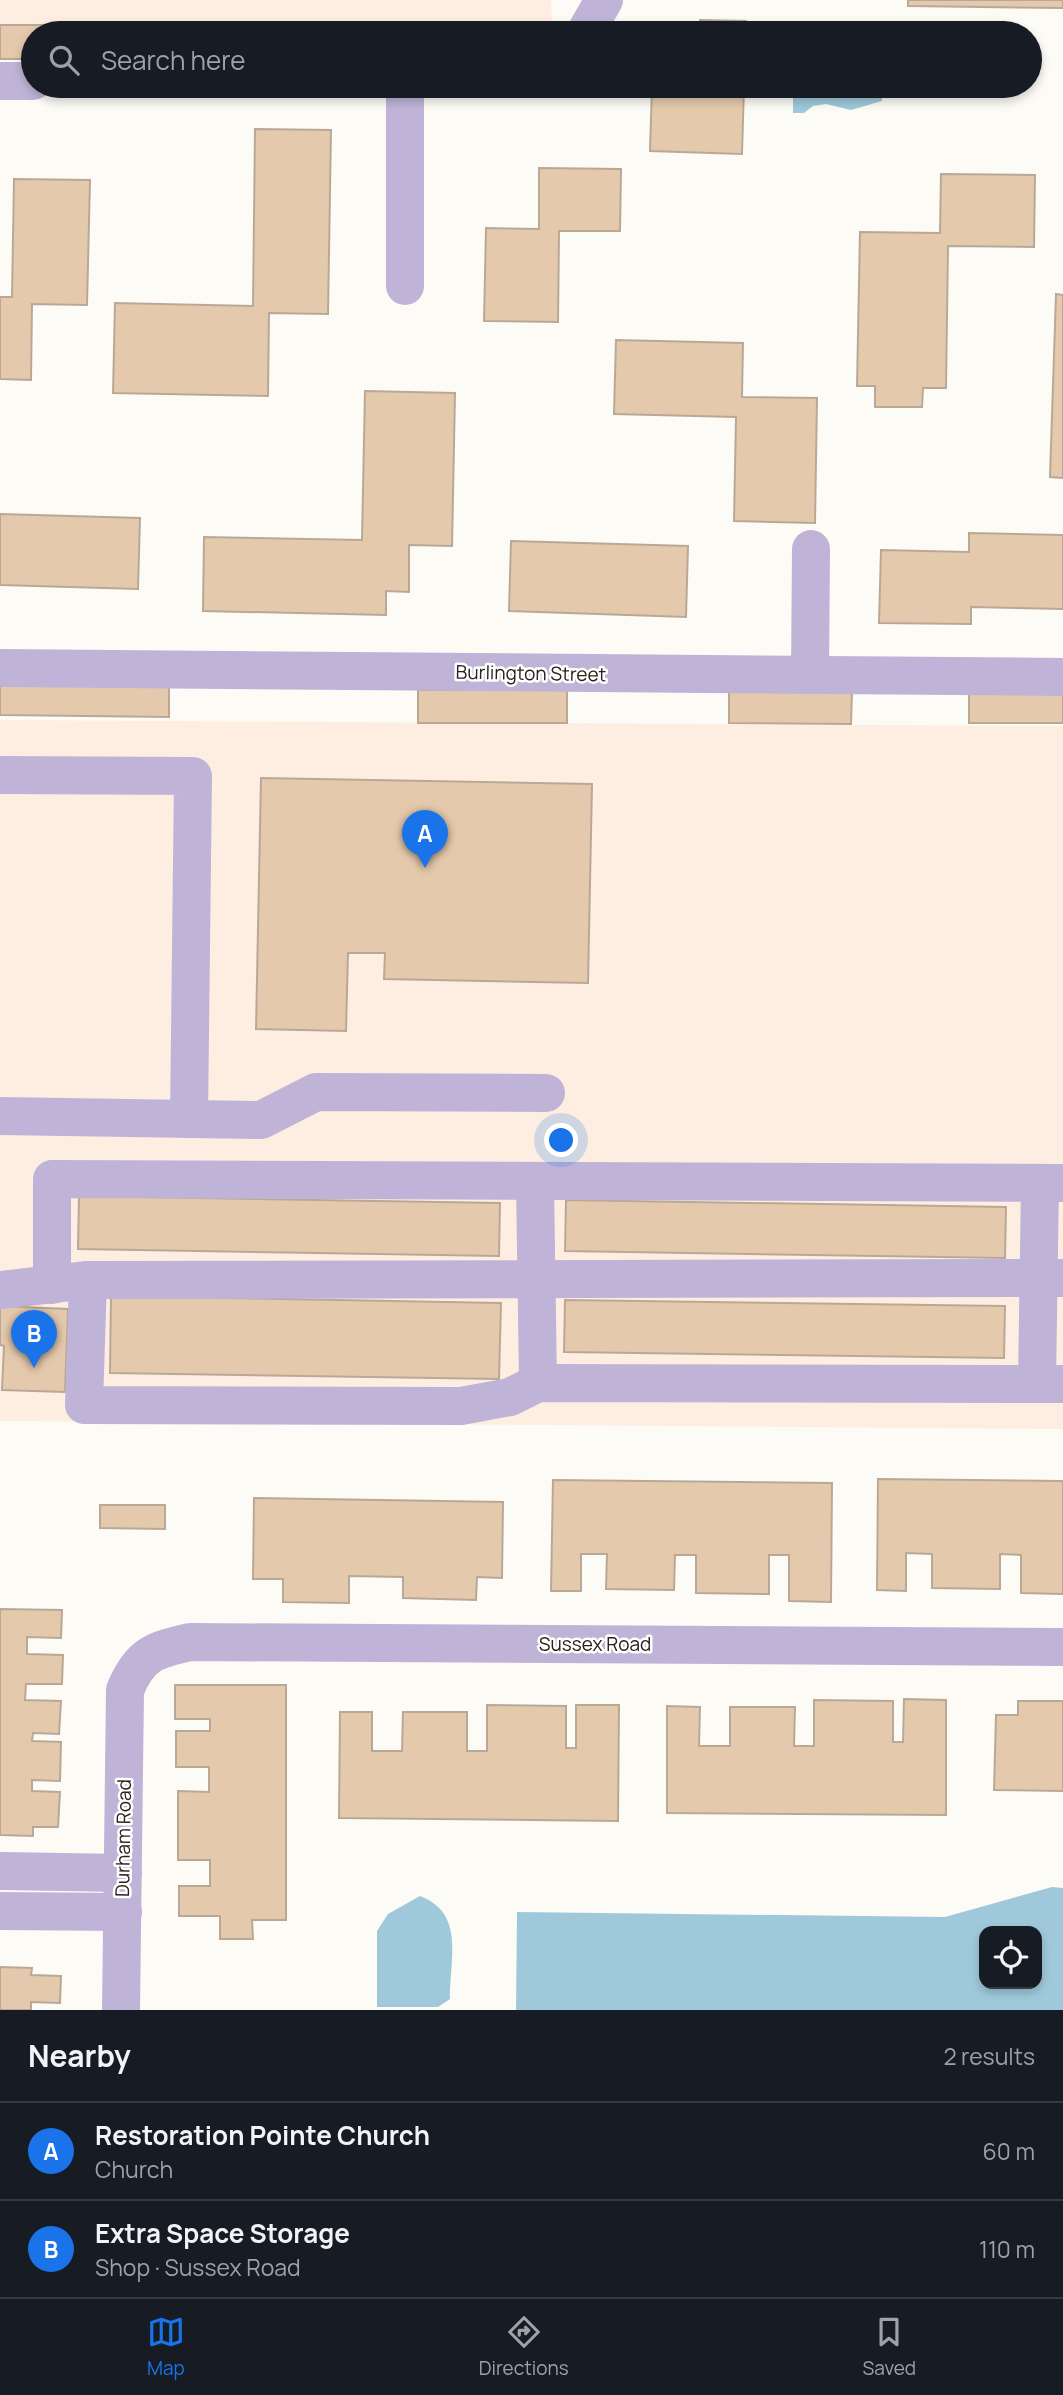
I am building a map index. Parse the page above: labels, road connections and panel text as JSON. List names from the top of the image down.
{
  "streets": {
    "street": ["Burlington Street", "Sussex Road", "Durham Road"]
  },
  "crossings": [
    ["Sussex Road", "Durham Road"]
  ],
  "page": {
    "search": "Search here",
    "pins": ["A", "B"],
    "heading": ["Nearby", "2 results"],
    "list": [
      {
        "mark": "A",
        "name": "Restoration Pointe Church",
        "note": "Church",
        "value": "60 m"
      },
      {
        "mark": "B",
        "name": "Extra Space Storage",
        "note": "Shop · Sussex Road",
        "value": "110 m"
      }
    ],
    "nav": ["Map", "Directions", "Saved"]
  }
}
